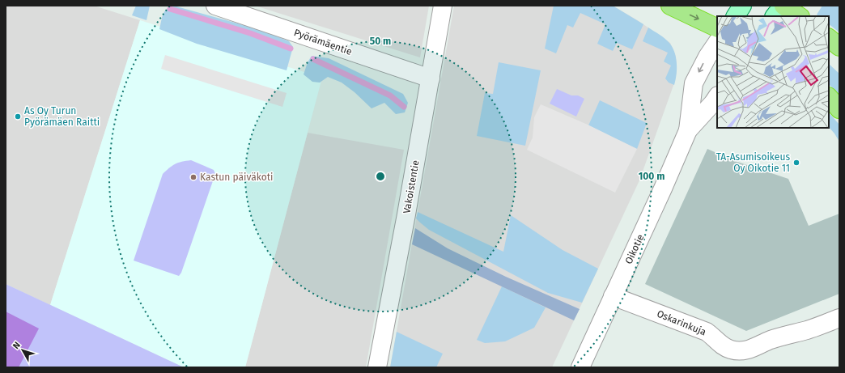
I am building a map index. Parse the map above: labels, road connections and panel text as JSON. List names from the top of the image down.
{
  "streets": {
    "street": [
      "Pyörämäentie",
      "Vakoistentie",
      "Oikotie",
      "Oskarinkuja"
    ]
  },
  "crossings": [
    ["Pyörämäentie", "Vakoistentie"],
    ["Oikotie", "Oskarinkuja"]
  ],
  "places": ["As Oy Turun Pyörämäen Raitti", "TA-Asumisoikeus Oy Oikotie 11", "Kastun päiväkoti"],
  "north": "top left",
  "rings": ["50 m", "100 m"]
}
